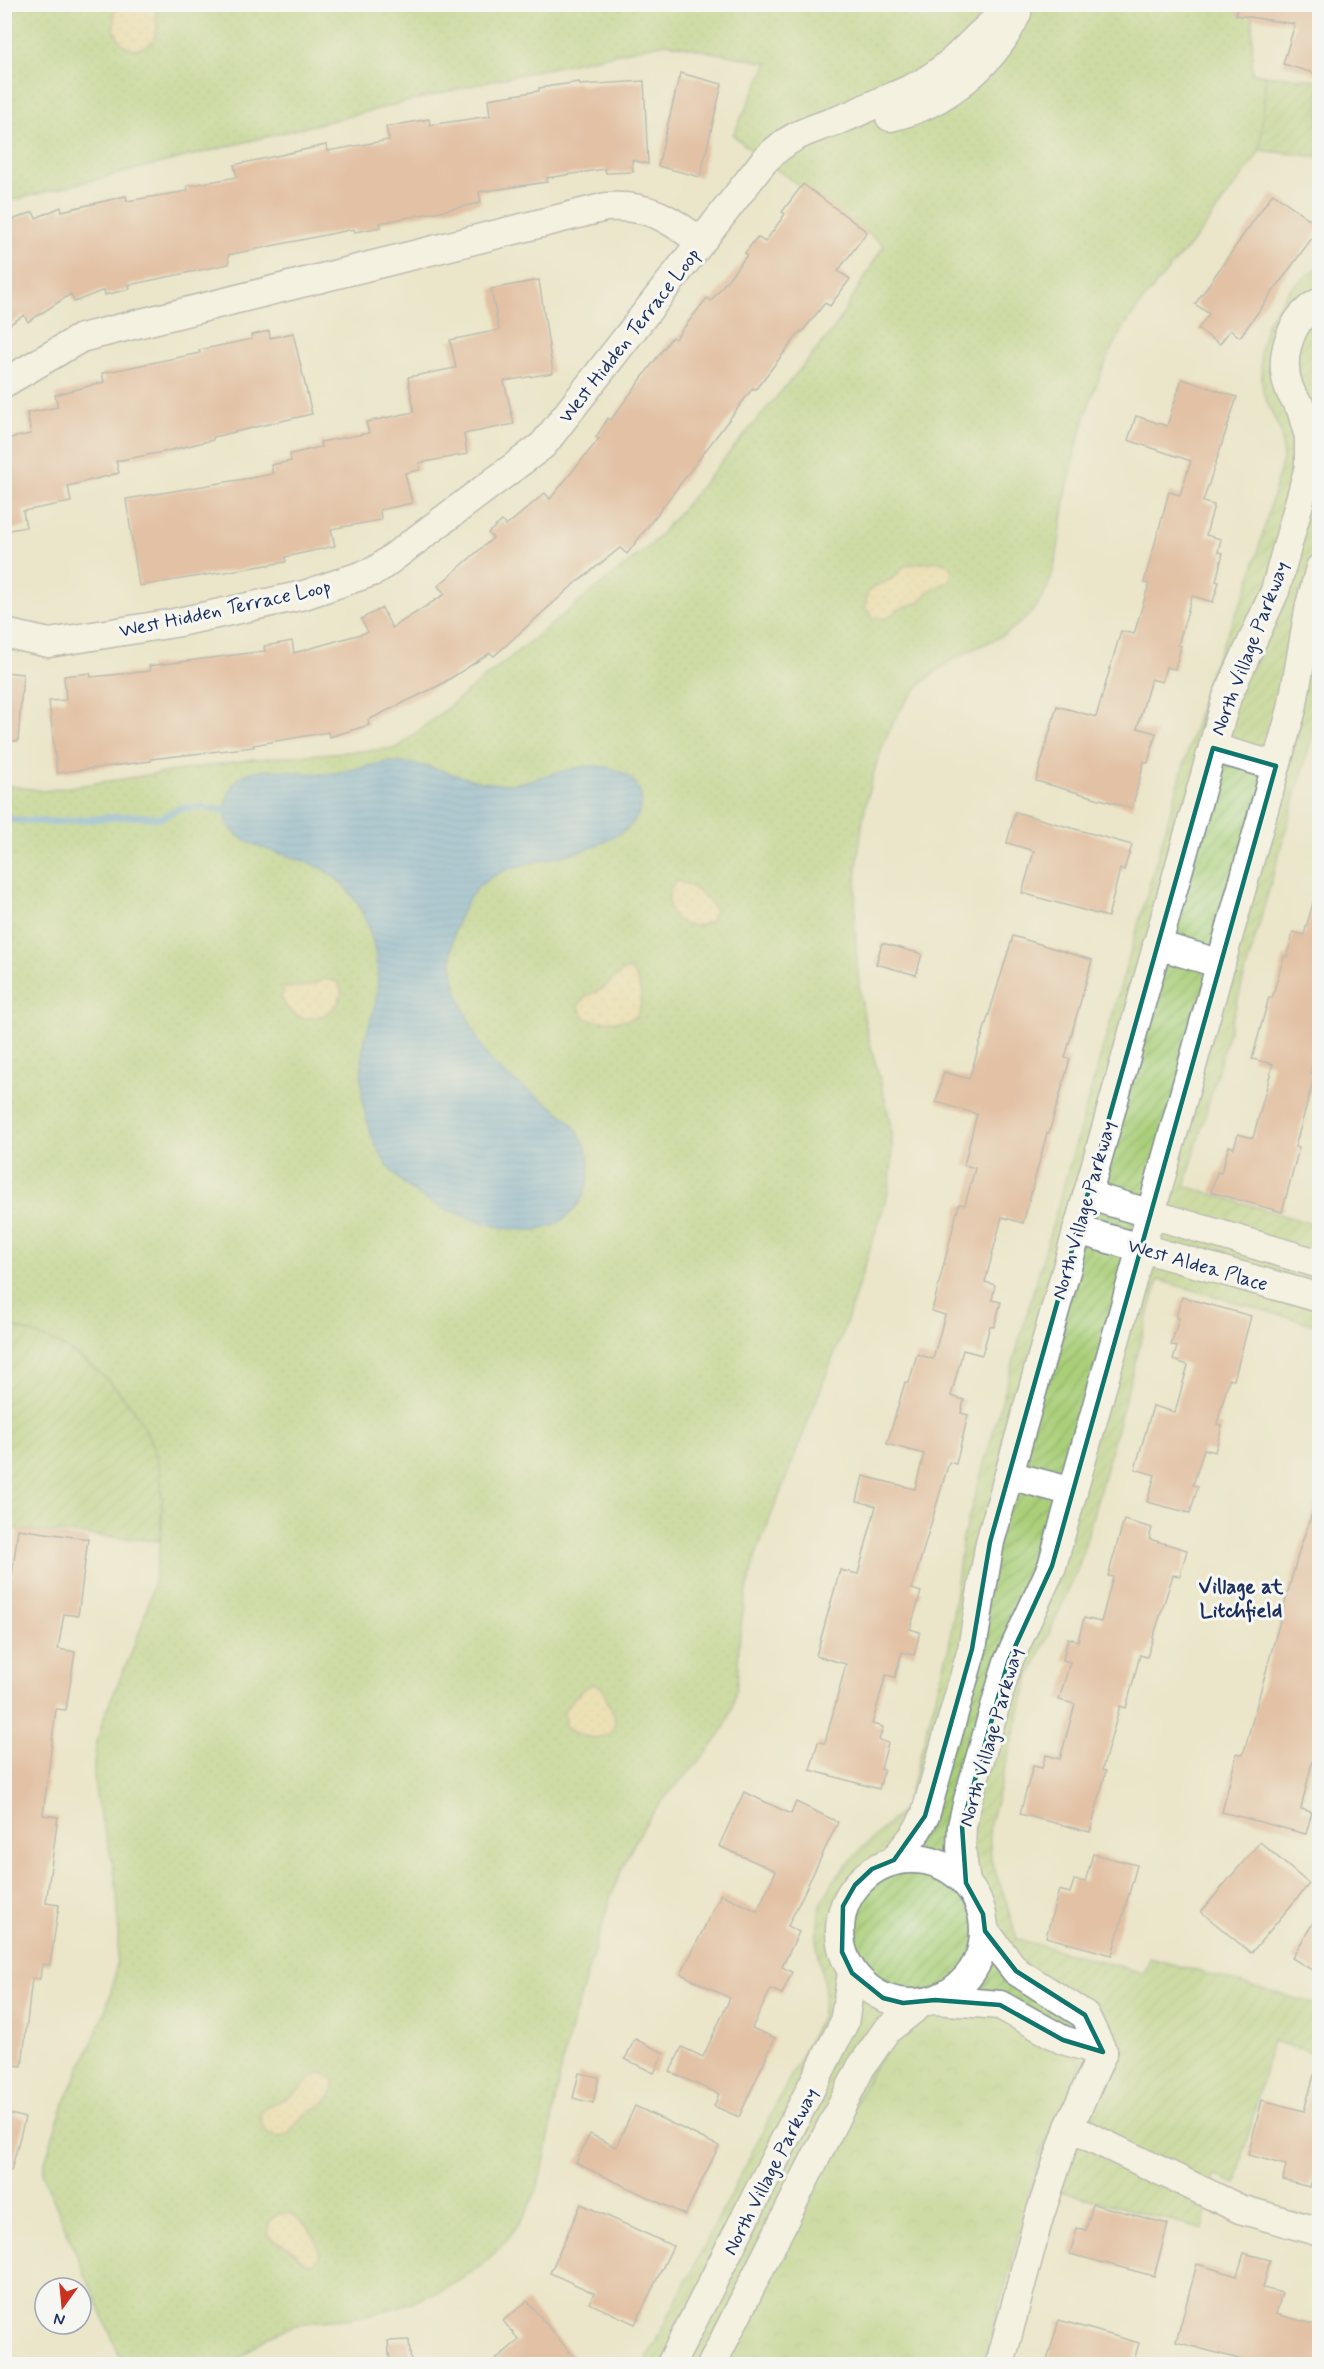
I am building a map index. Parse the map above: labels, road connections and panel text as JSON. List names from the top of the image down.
{
  "streets": {
    "street": ["West Hidden Terrace Loop", "North Village Parkway", "West Aldea Place"]
  },
  "crossings": [
    ["North Village Parkway", "West Aldea Place"]
  ],
  "districts": ["Village at Litchfield"],
  "north": "bottom"
}
